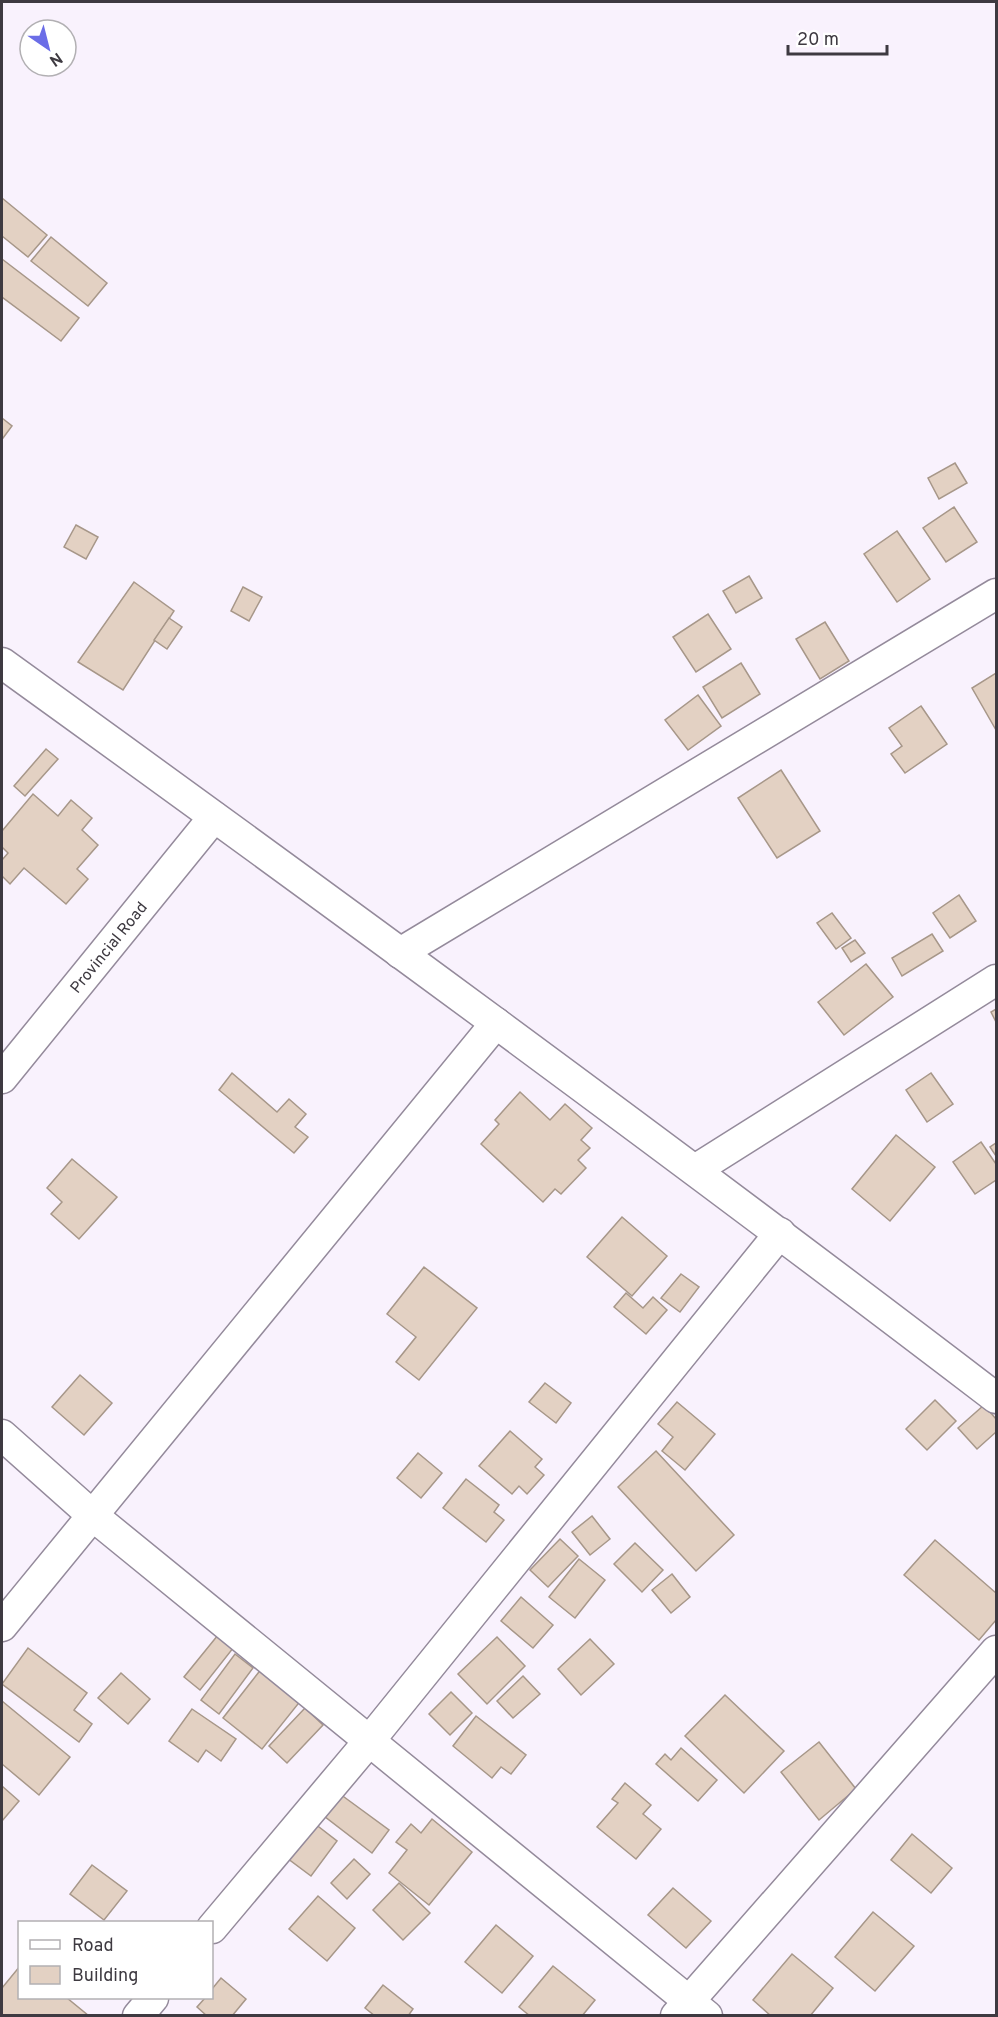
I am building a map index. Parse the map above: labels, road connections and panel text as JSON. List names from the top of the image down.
{
  "streets": {
    "street": ["Provincial Road"]
  },
  "legend": ["Road", "Building"],
  "scale_bar": "20 m",
  "north": "bottom right"
}
